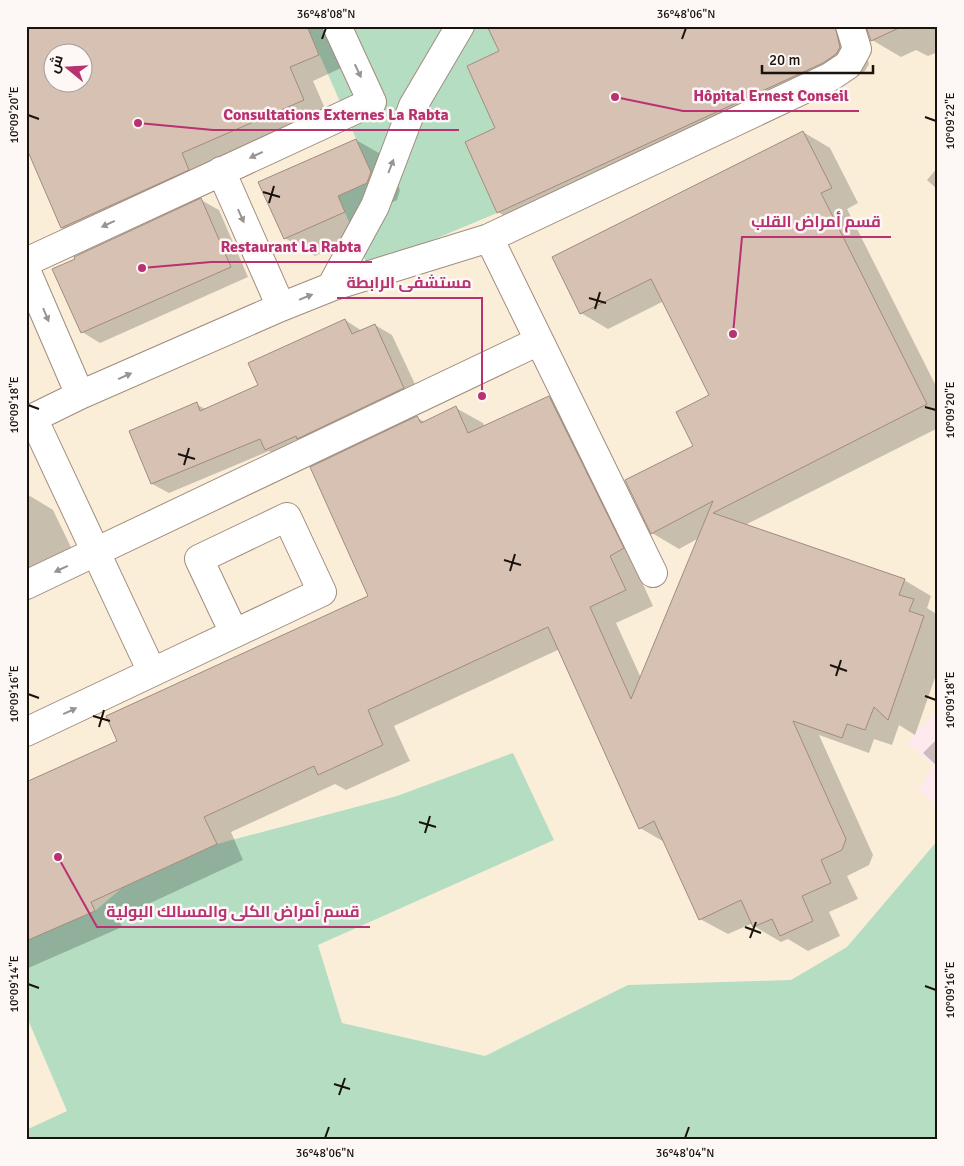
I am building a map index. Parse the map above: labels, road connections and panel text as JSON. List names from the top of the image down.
{
  "places": [
    "Hôpital Ernest Conseil",
    "Consultations Externes La Rabta",
    "Restaurant La Rabta",
    "قسم أمراض القلب",
    "مستشفى الرابطة",
    "قسم أمراض الكلى والمسالك البولية"
  ],
  "scale_bar": "20 m",
  "north": "left",
  "coordinates": [
    "36°48'08\"N",
    "36°48'06\"N",
    "10°09'20\"E",
    "10°09'22\"E",
    "10°09'18\"E",
    "10°09'16\"E",
    "10°09'14\"E",
    "36°48'04\"N"
  ]
}
